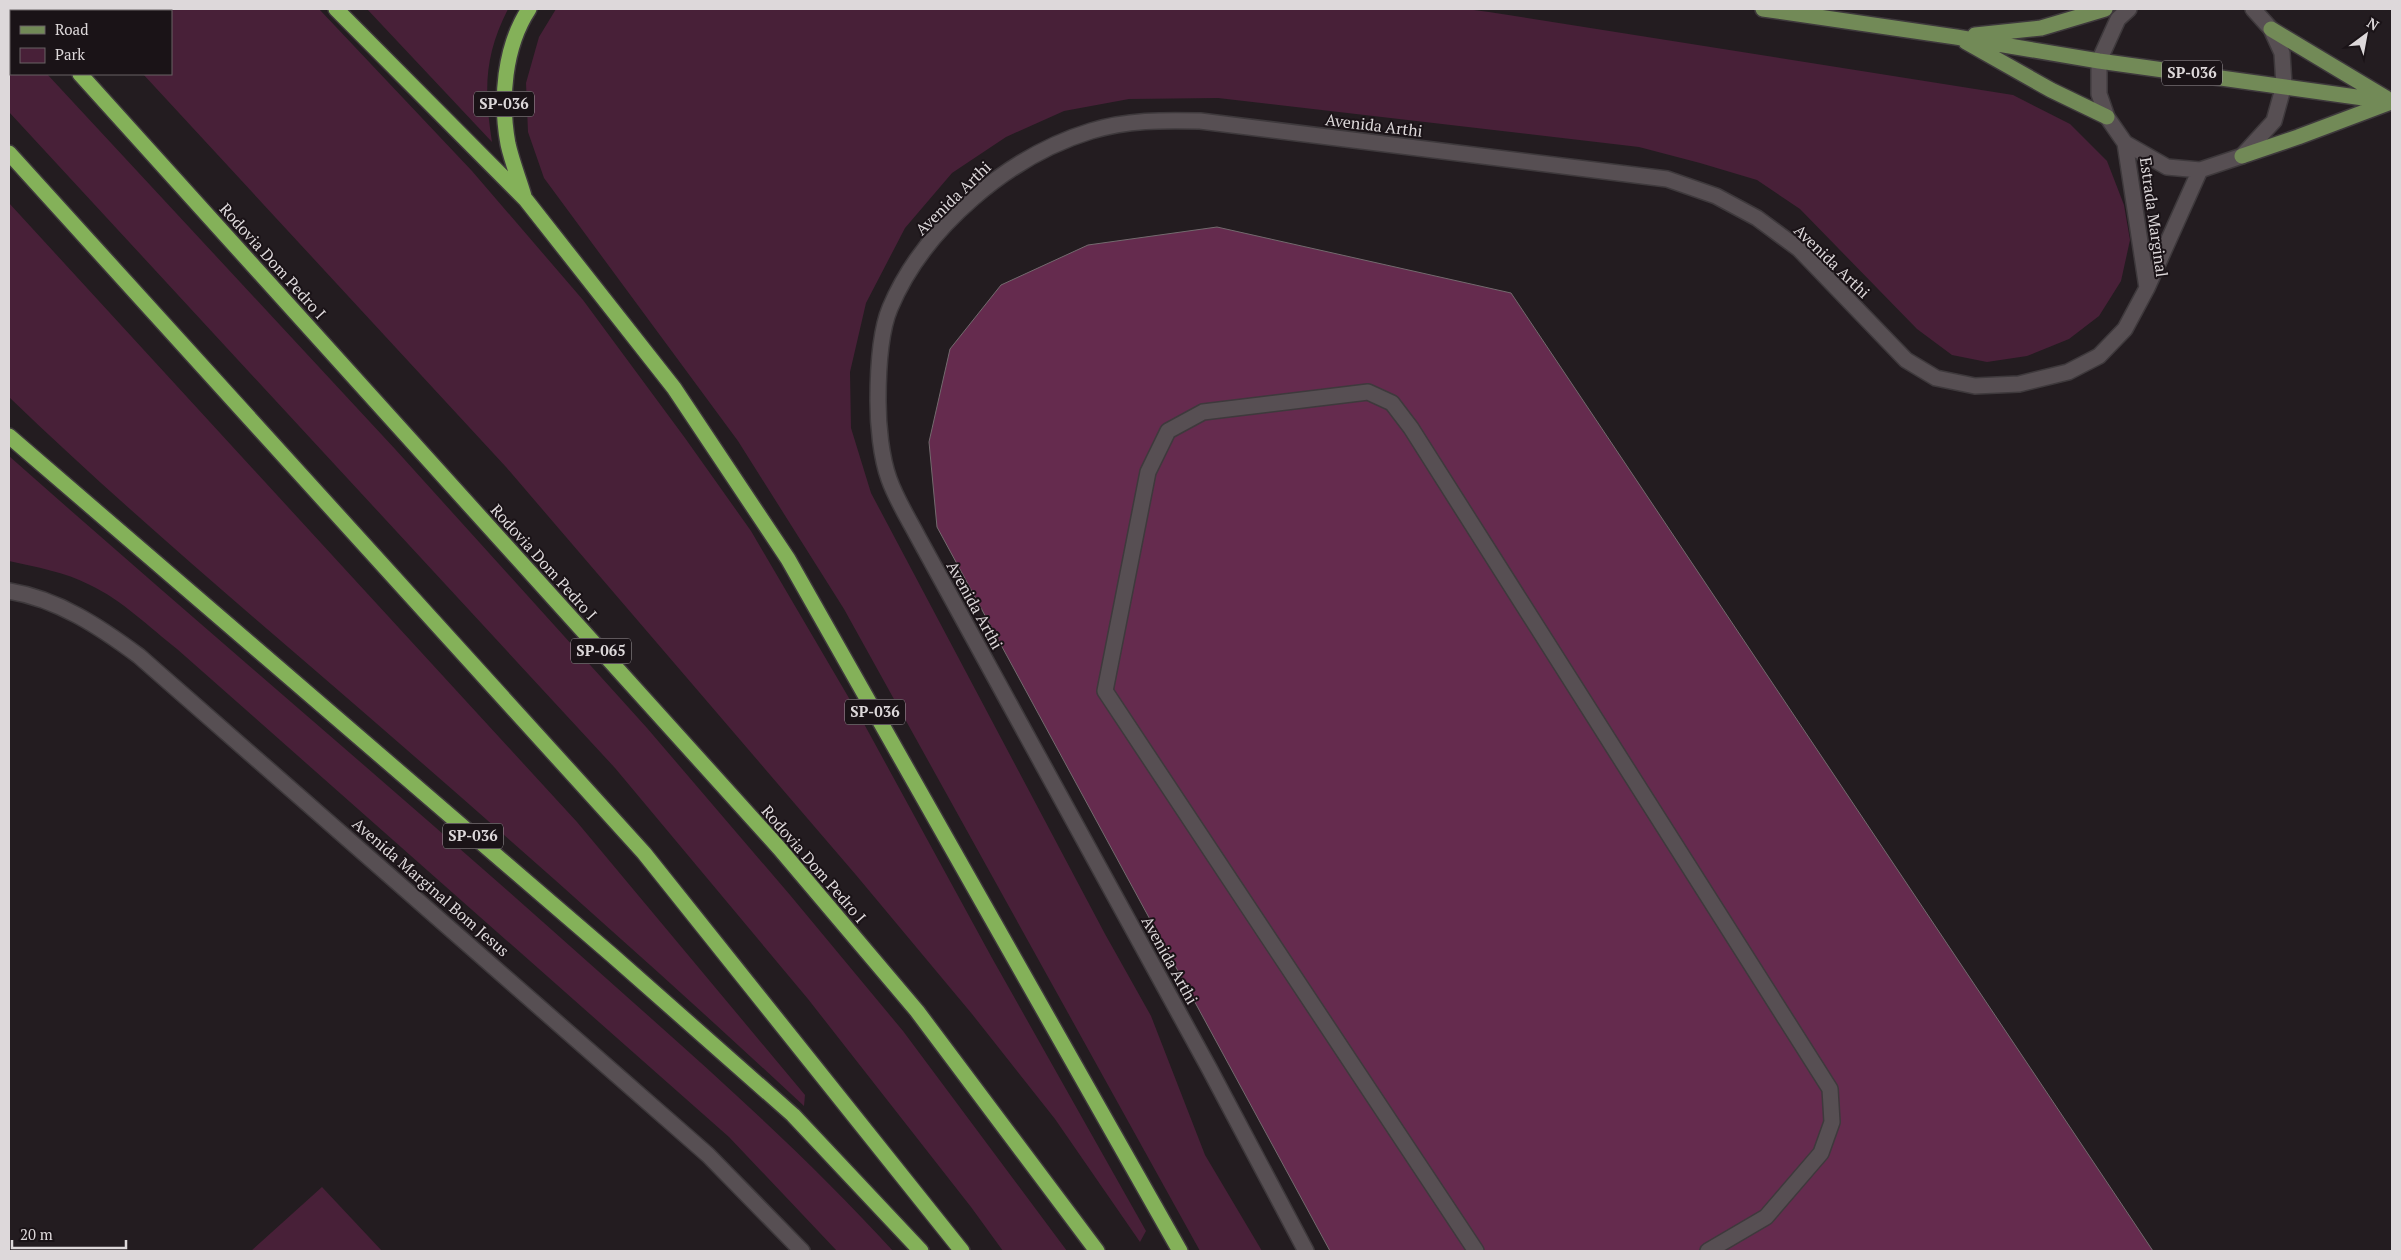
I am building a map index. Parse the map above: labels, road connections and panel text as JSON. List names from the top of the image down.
{
  "streets": {
    "highway": ["SP-036", "Rodovia Dom Pedro I", "SP-065"],
    "street": ["Avenida Arthi", "Estrada Marginal", "Avenida Marginal Bom Jesus"]
  },
  "crossings": [
    ["Avenida Arthi", "Estrada Marginal"]
  ],
  "legend": ["Road", "Park"],
  "scale_bar": "20 m",
  "north": "top right"
}
